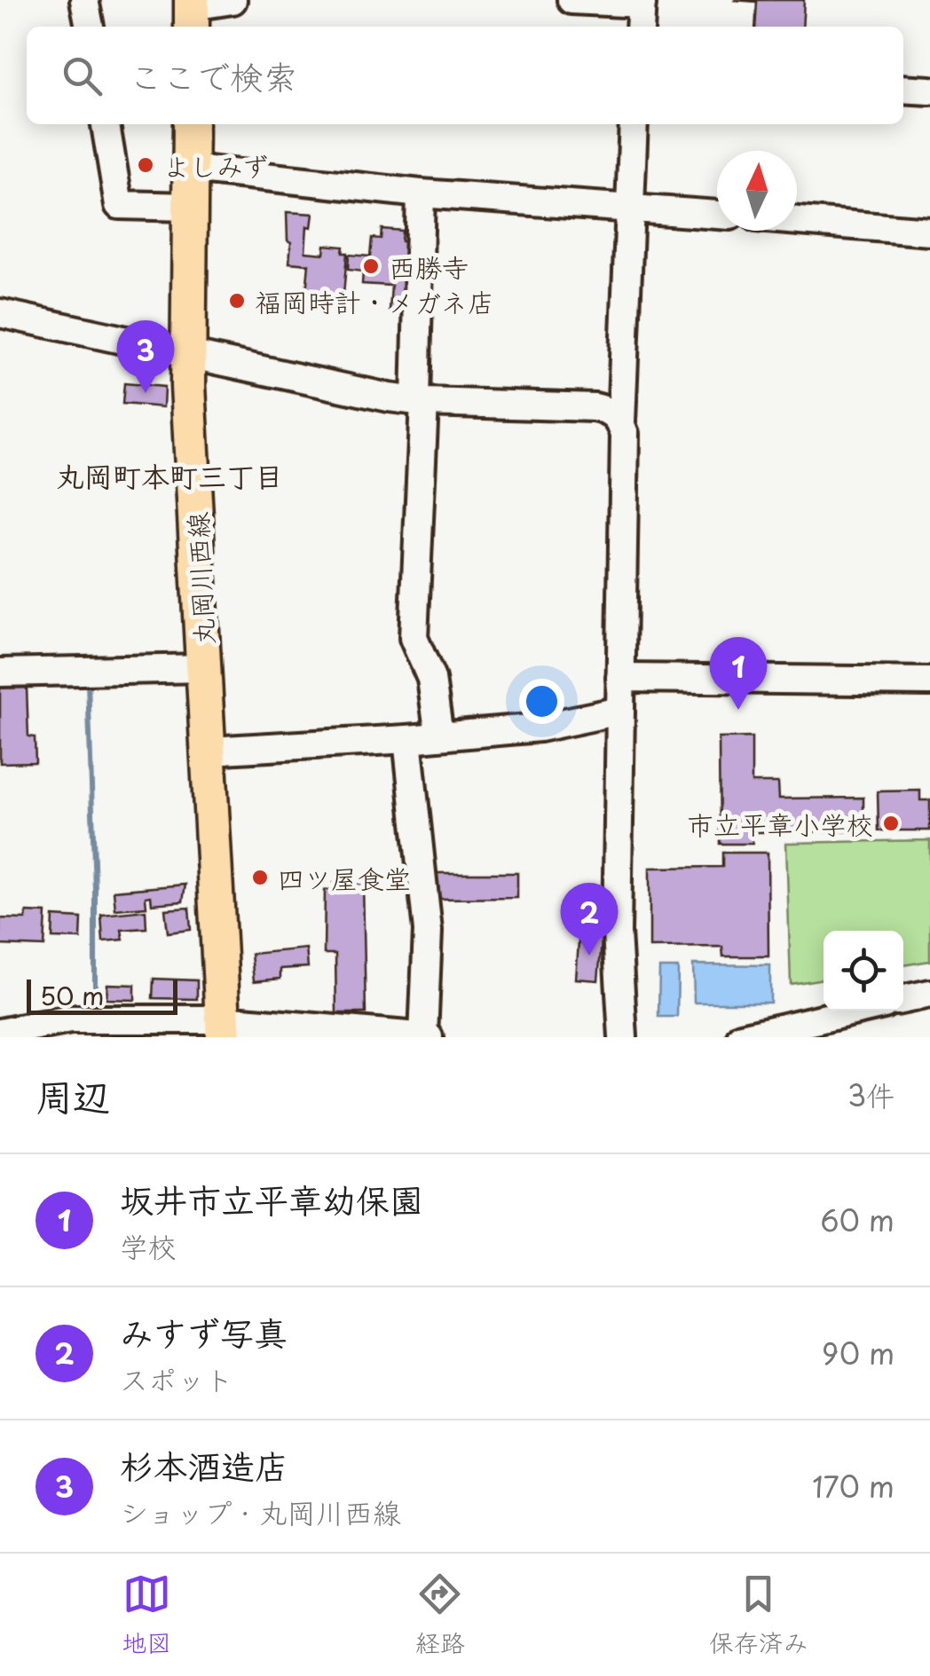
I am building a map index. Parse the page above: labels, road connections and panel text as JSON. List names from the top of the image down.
{
  "streets": {
    "main road": ["丸岡川西線"]
  },
  "districts": ["丸岡町本町三丁目"],
  "places": [
    "よしみず",
    "西勝寺",
    "福岡時計・メガネ店",
    "市立平章小学校",
    "四ツ屋食堂"
  ],
  "scale_bar": "50 m",
  "north": "top",
  "page": {
    "search": "ここで検索",
    "pins": ["3", "1", "2"],
    "scale": "50 m",
    "heading": ["周辺", "3件"],
    "list": [
      {
        "mark": "1",
        "name": "坂井市立平章幼保園",
        "note": "学校",
        "value": "60 m"
      },
      {
        "mark": "2",
        "name": "みすず写真",
        "note": "スポット",
        "value": "90 m"
      },
      {
        "mark": "3",
        "name": "杉本酒造店",
        "note": "ショップ · 丸岡川西線",
        "value": "170 m"
      }
    ],
    "nav": ["地図", "経路", "保存済み"]
  }
}
